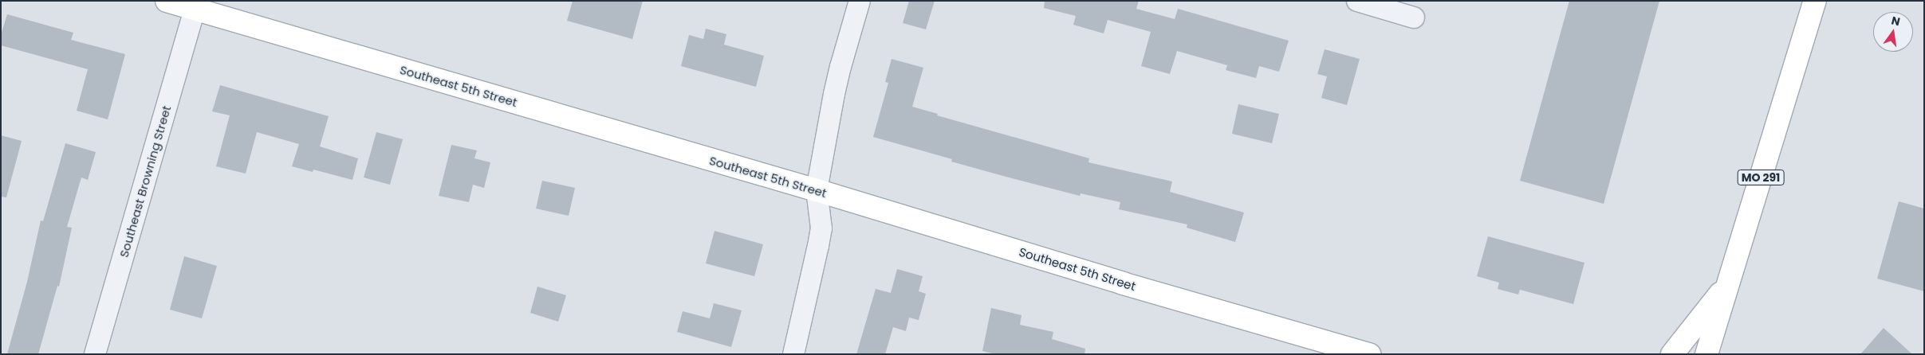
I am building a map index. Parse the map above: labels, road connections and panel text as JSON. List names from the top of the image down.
{
  "streets": {
    "street": ["Southeast 5th Street", "MO 291", "Southeast Browning Street"]
  },
  "crossings": [
    ["Southeast 5th Street", "Southeast Browning Street"]
  ],
  "north": "top"
}
